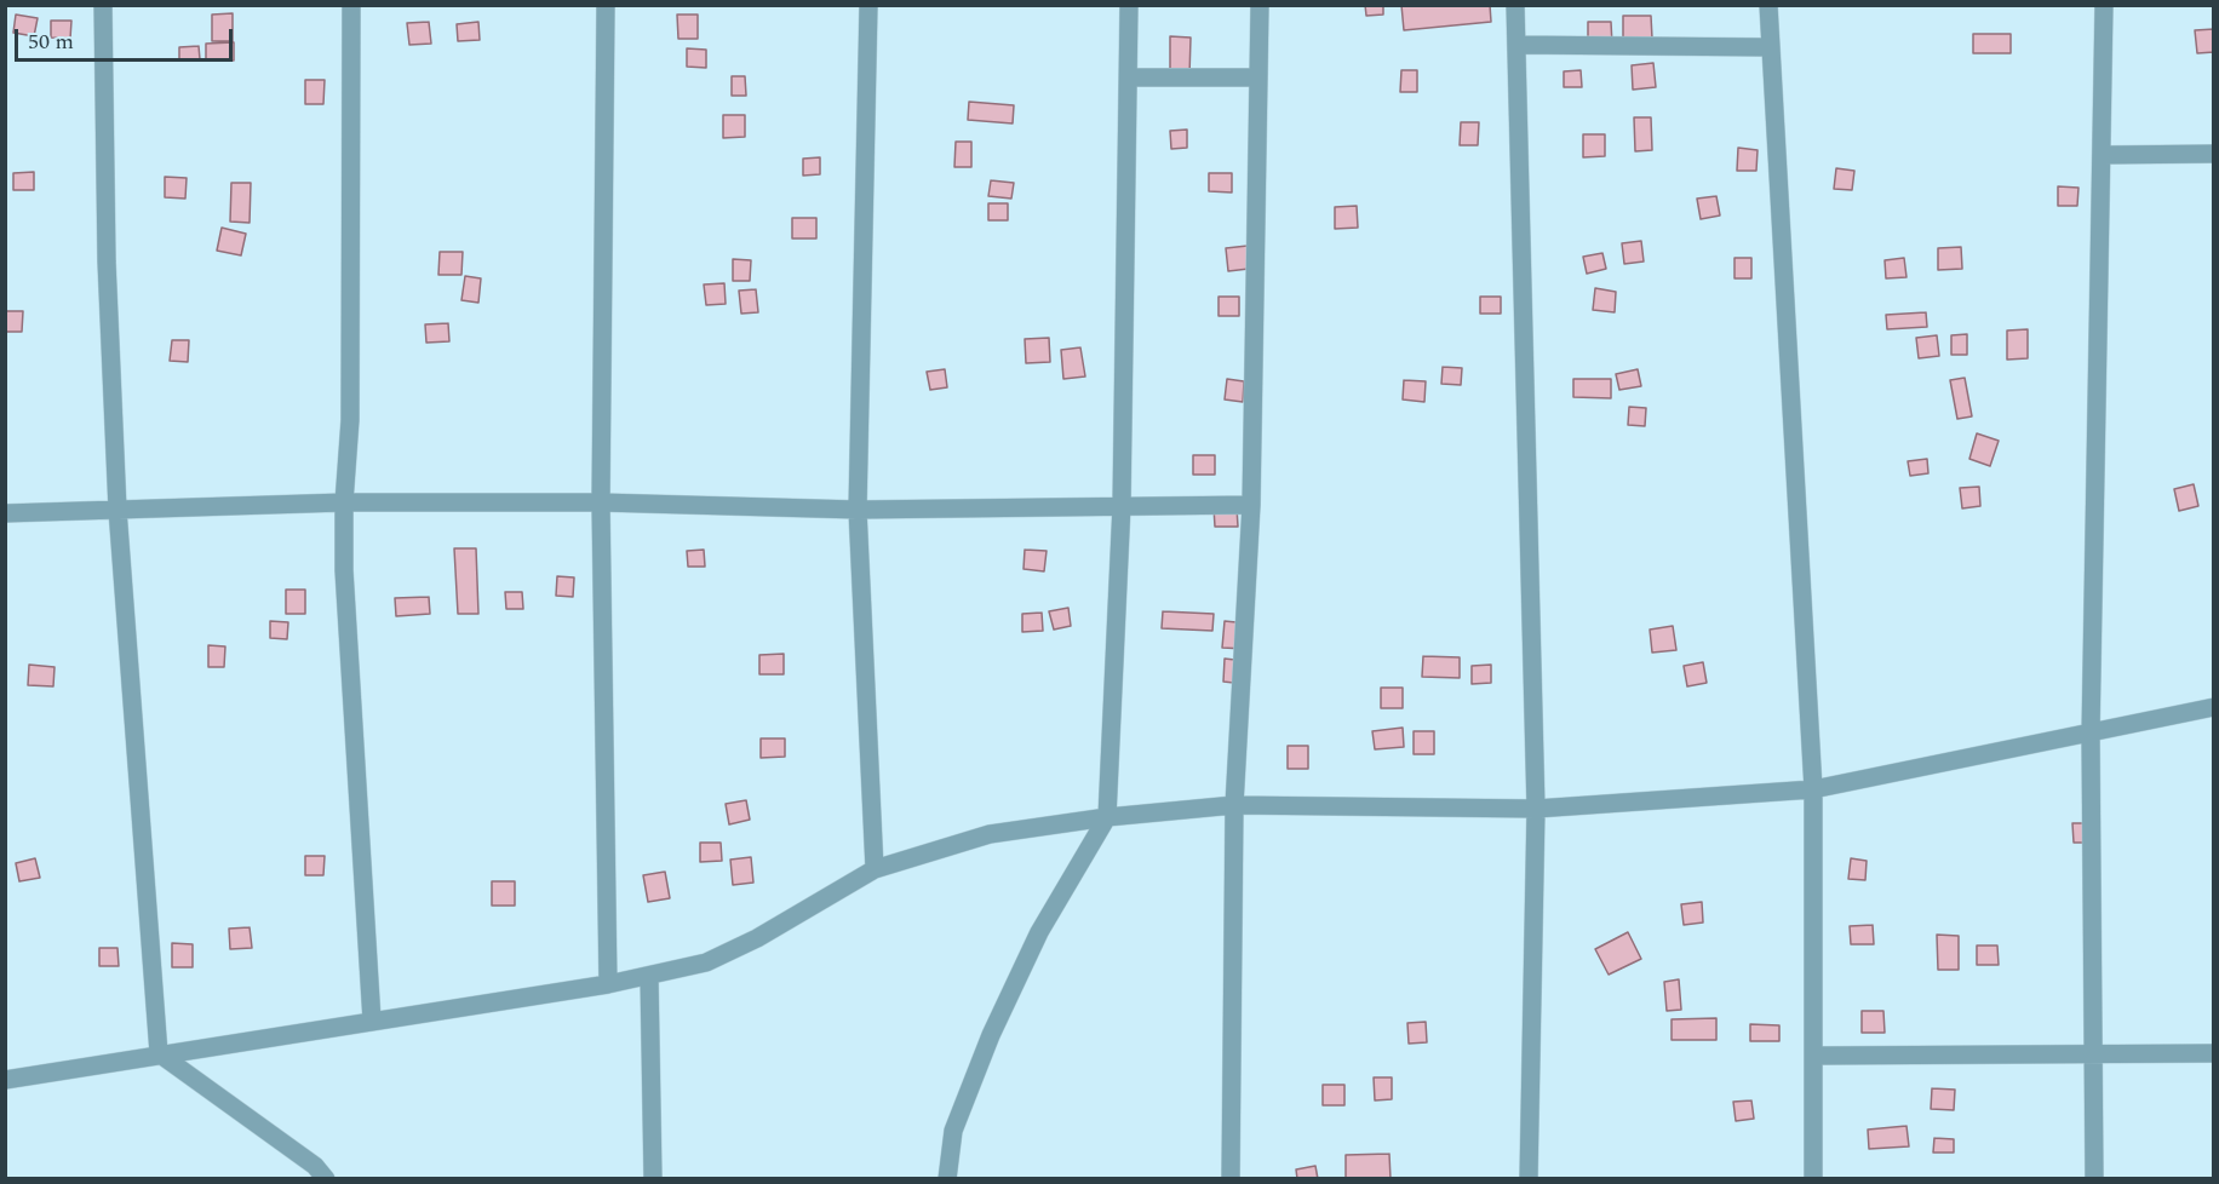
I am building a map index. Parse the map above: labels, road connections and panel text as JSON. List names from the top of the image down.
{
  "scale_bar": "50 m"
}
